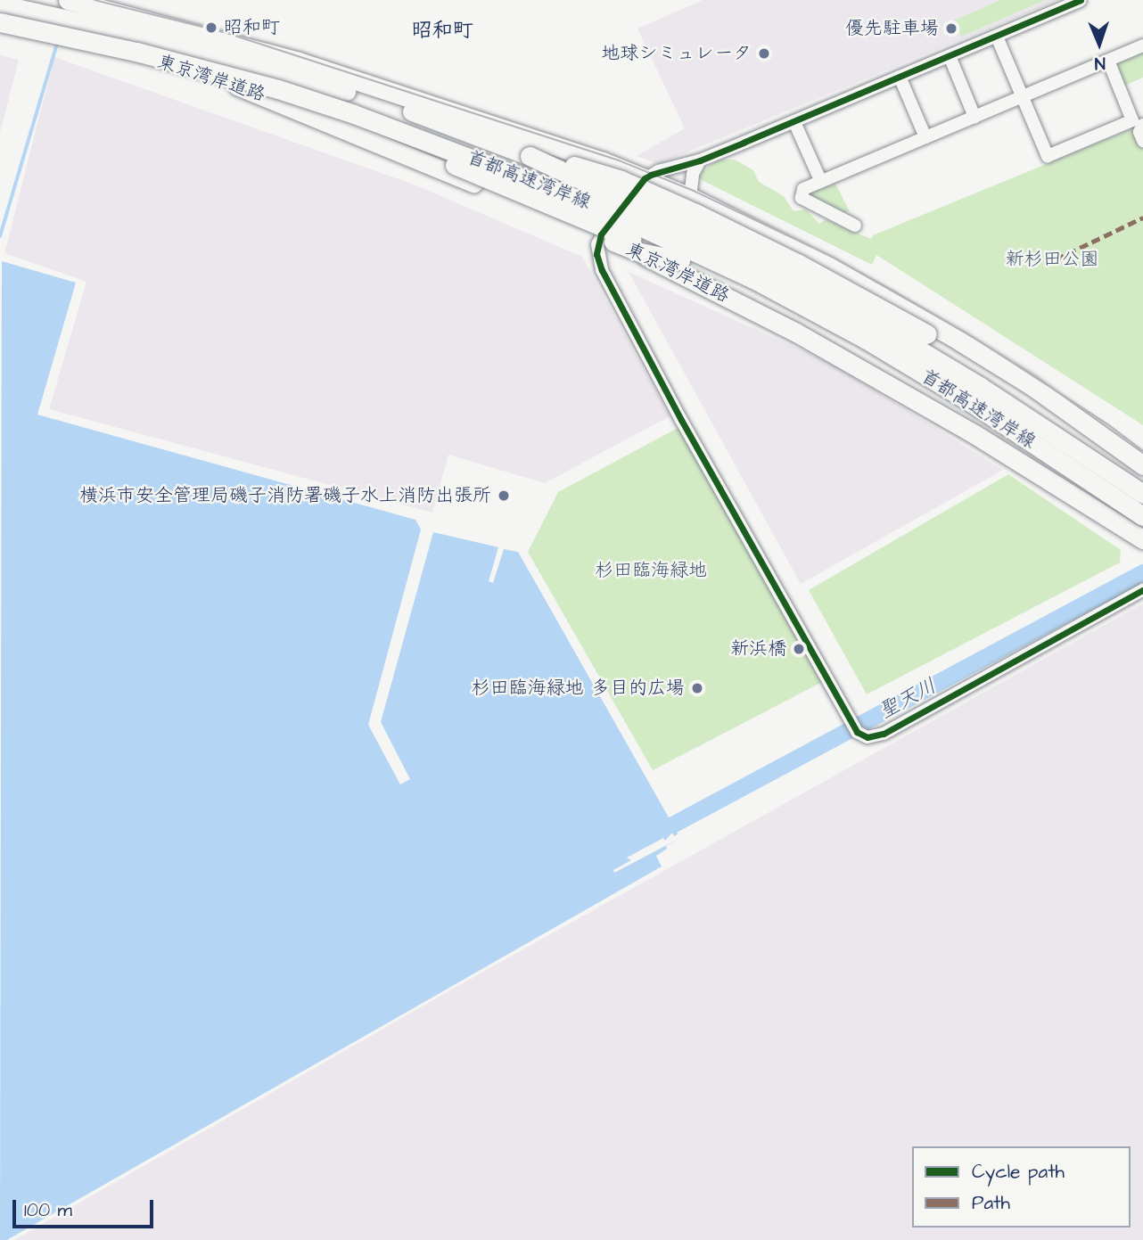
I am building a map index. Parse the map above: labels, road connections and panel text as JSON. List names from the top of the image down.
{
  "streets": {
    "highway": ["東京湾岸道路", "首都高速湾岸線"]
  },
  "crossings": [
    ["東京湾岸道路", "首都高速湾岸線"]
  ],
  "districts": ["昭和町"],
  "water": ["聖天川"],
  "parks": ["新杉田公園", "杉田臨海緑地"],
  "places": [
    "昭和町",
    "優先駐車場",
    "地球シミュレータ",
    "横浜市安全管理局磯子消防署磯子水上消防出張所",
    "新浜橋",
    "杉田臨海緑地 多目的広場"
  ],
  "legend": ["Cycle path", "Path"],
  "scale_bar": "100 m",
  "north": "bottom"
}
